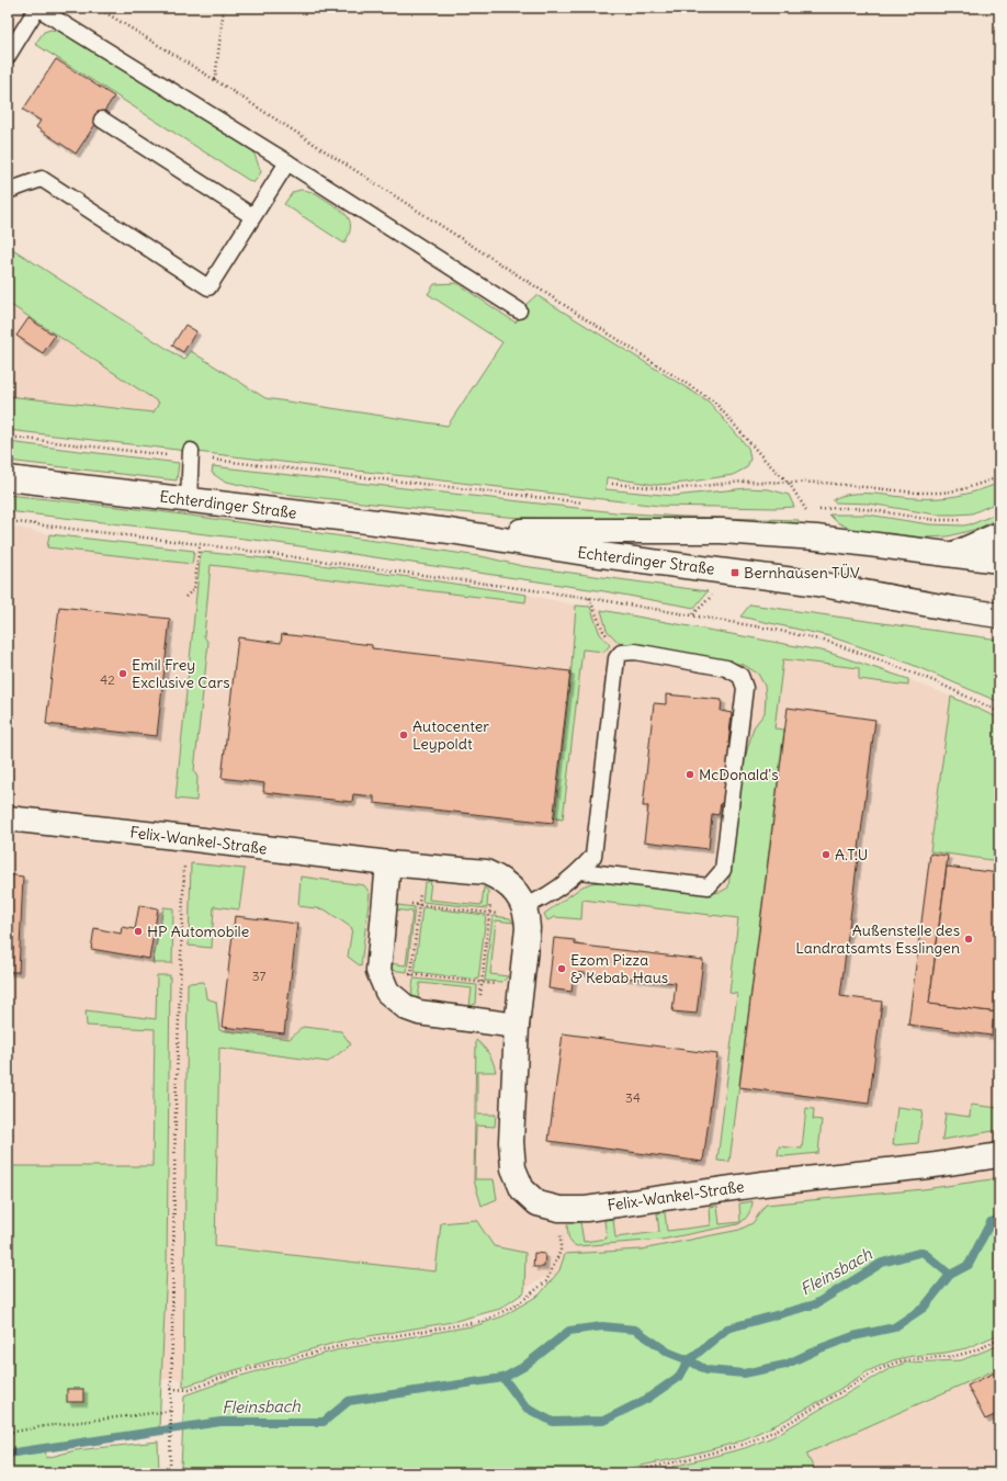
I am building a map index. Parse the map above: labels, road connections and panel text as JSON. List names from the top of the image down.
{
  "streets": {
    "main road": ["Echterdinger Straße", "Felix-Wankel-Straße"]
  },
  "water": ["Fleinsbach"],
  "places": {
    "transit": ["Bernhausen TÜV"],
    "other": [
      "Emil Frey Exclusive Cars",
      "Autocenter Leypoldt",
      "McDonald's",
      "A.T.U",
      "HP Automobile",
      "Außenstelle des Landratsamts Esslingen",
      "Ezom Pizza & Kebab Haus"
    ]
  },
  "house_numbers": ["42", "37", "34"]
}
